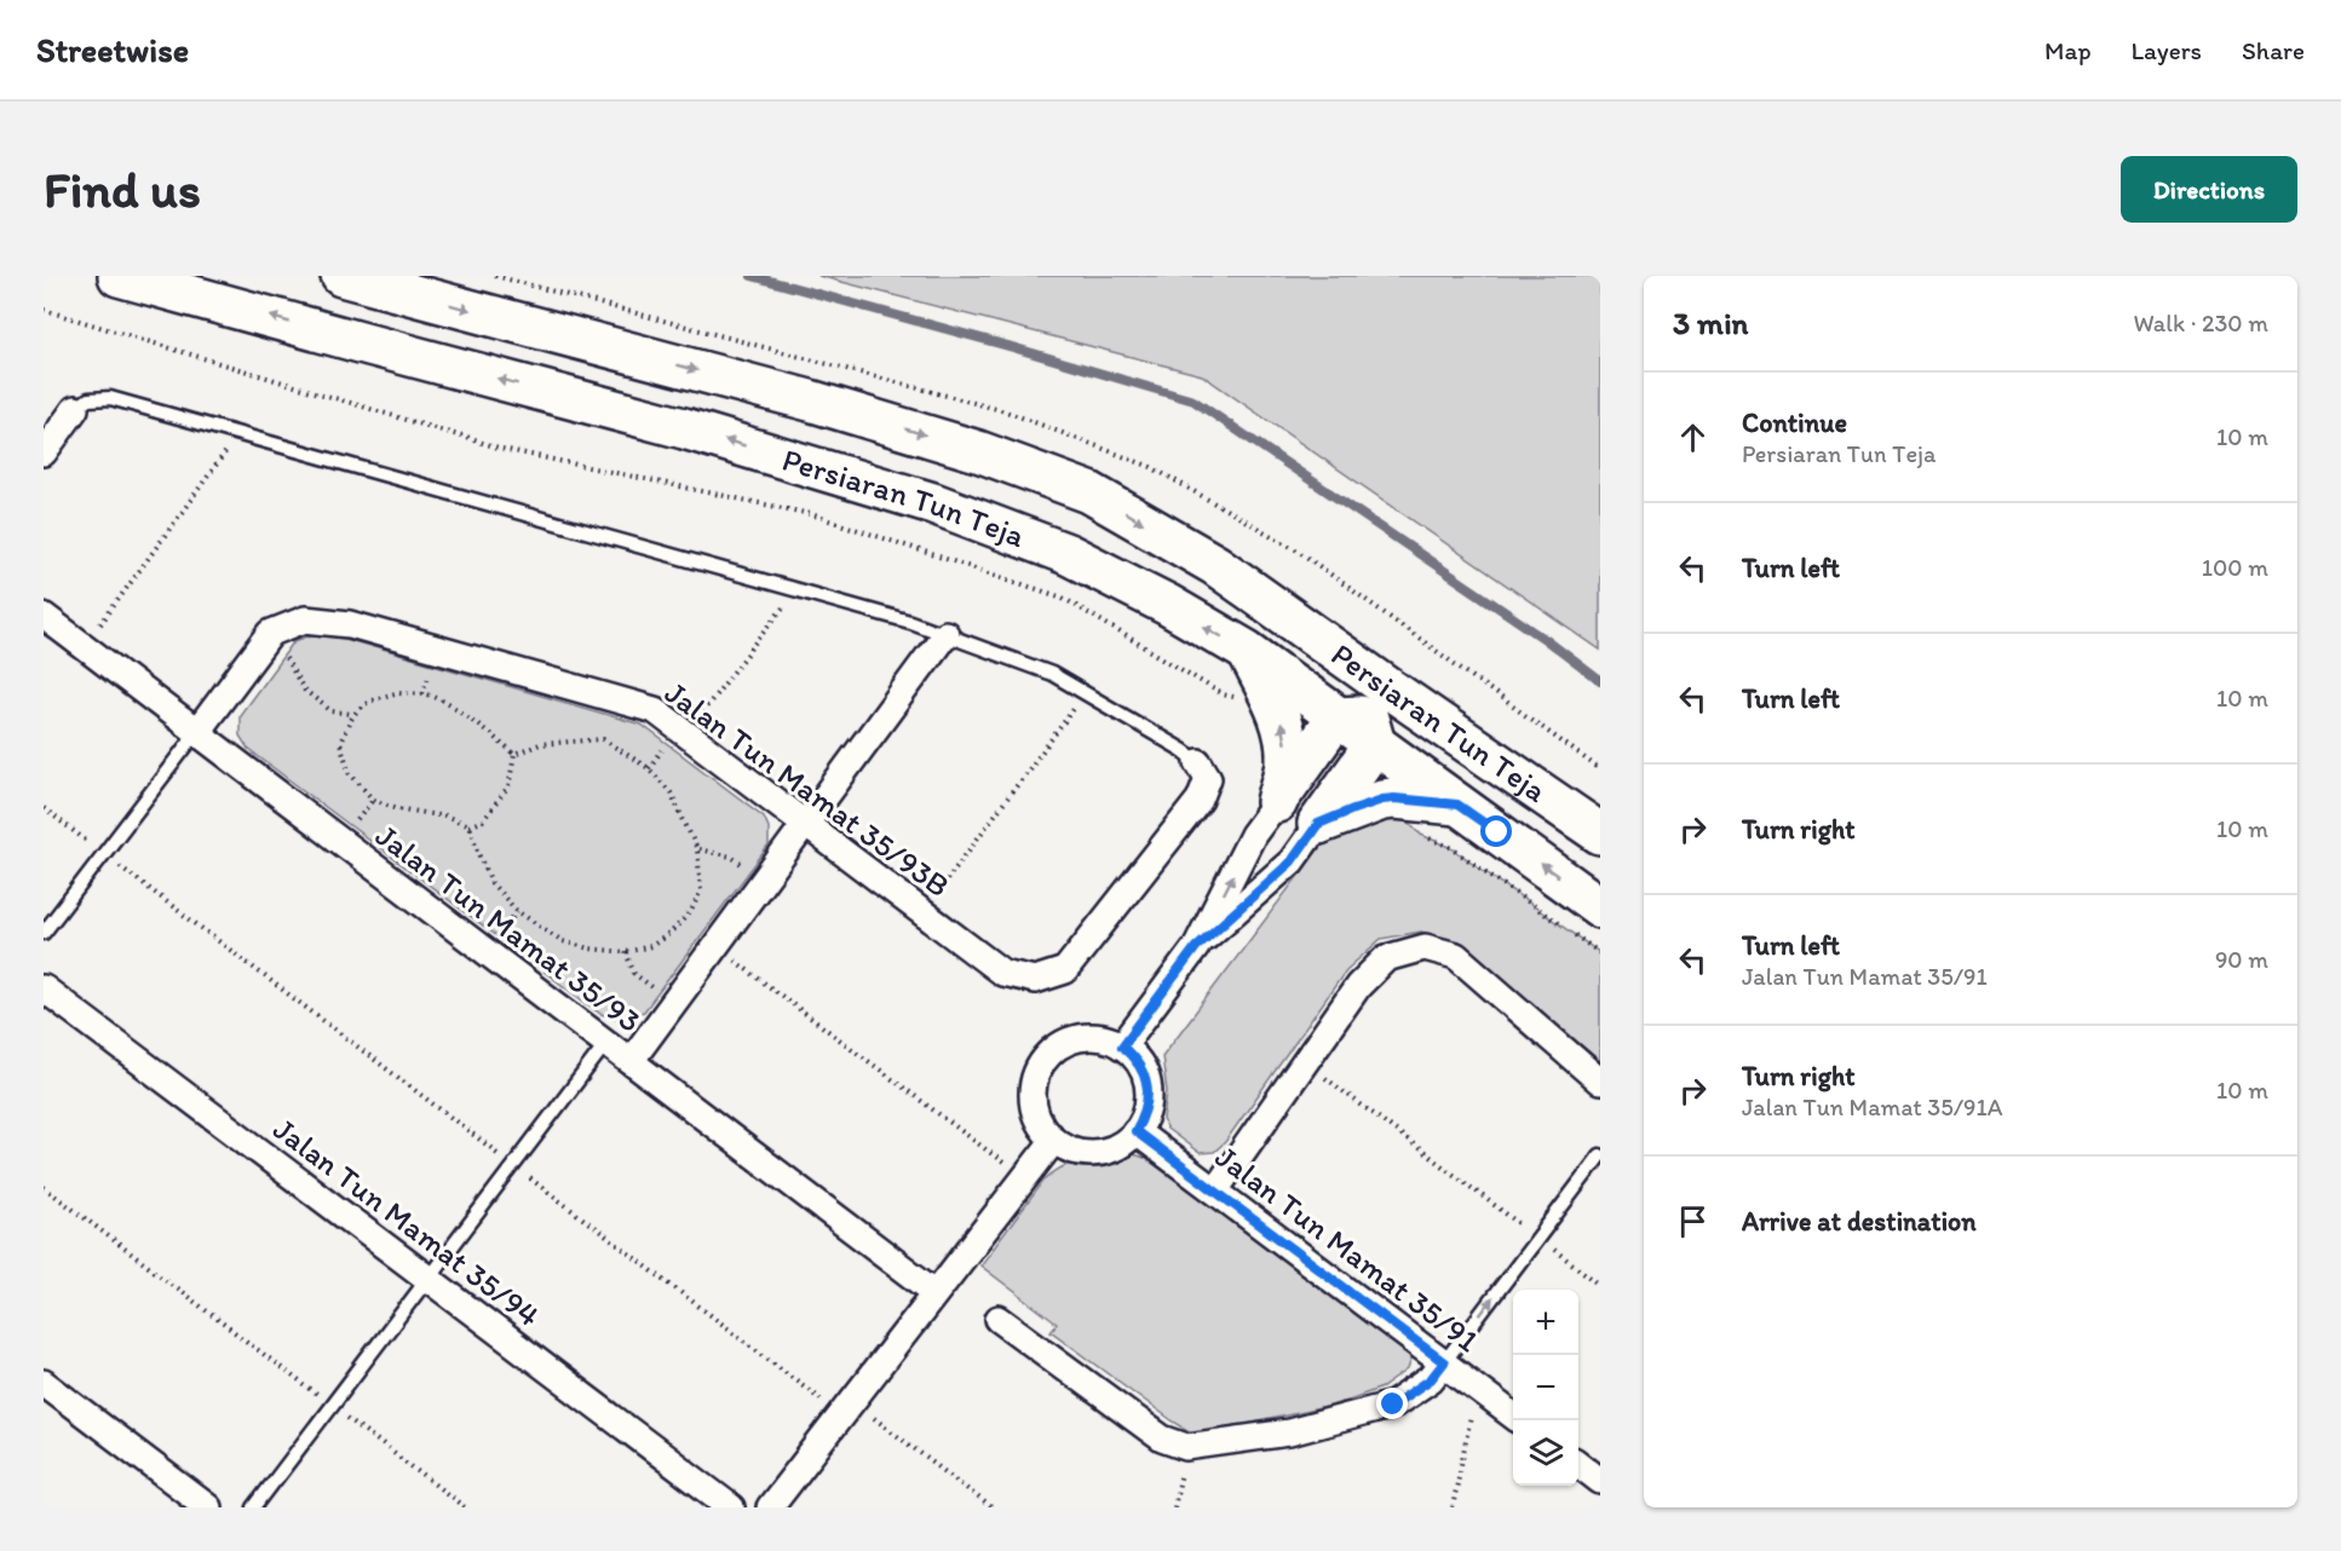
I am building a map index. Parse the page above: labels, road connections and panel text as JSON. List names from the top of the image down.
{
  "streets": {
    "main road": ["Persiaran Tun Teja"],
    "street": [
      "Jalan Tun Mamat 35/93B",
      "Jalan Tun Mamat 35/93",
      "Jalan Tun Mamat 35/94",
      "Jalan Tun Mamat 35/91"
    ]
  },
  "crossings": [
    ["Jalan Tun Mamat 35/93B", "Jalan Tun Mamat 35/93"]
  ],
  "page": {
    "header": "Streetwise",
    "nav": ["Map", "Layers", "Share"],
    "buttons": "Directions",
    "title": "Find us",
    "heading": ["3 min", "Walk · 230 m"],
    "list": [
      ["Continue", "Persiaran Tun Teja", "10 m"],
      ["Turn left", "100 m"],
      ["Turn left", "10 m"],
      ["Turn right", "10 m"],
      ["Turn left", "Jalan Tun Mamat 35/91", "90 m"],
      ["Turn right", "Jalan Tun Mamat 35/91A", "10 m"],
      "Arrive at destination"
    ],
    "map_buttons": ["+", "−"]
  }
}
